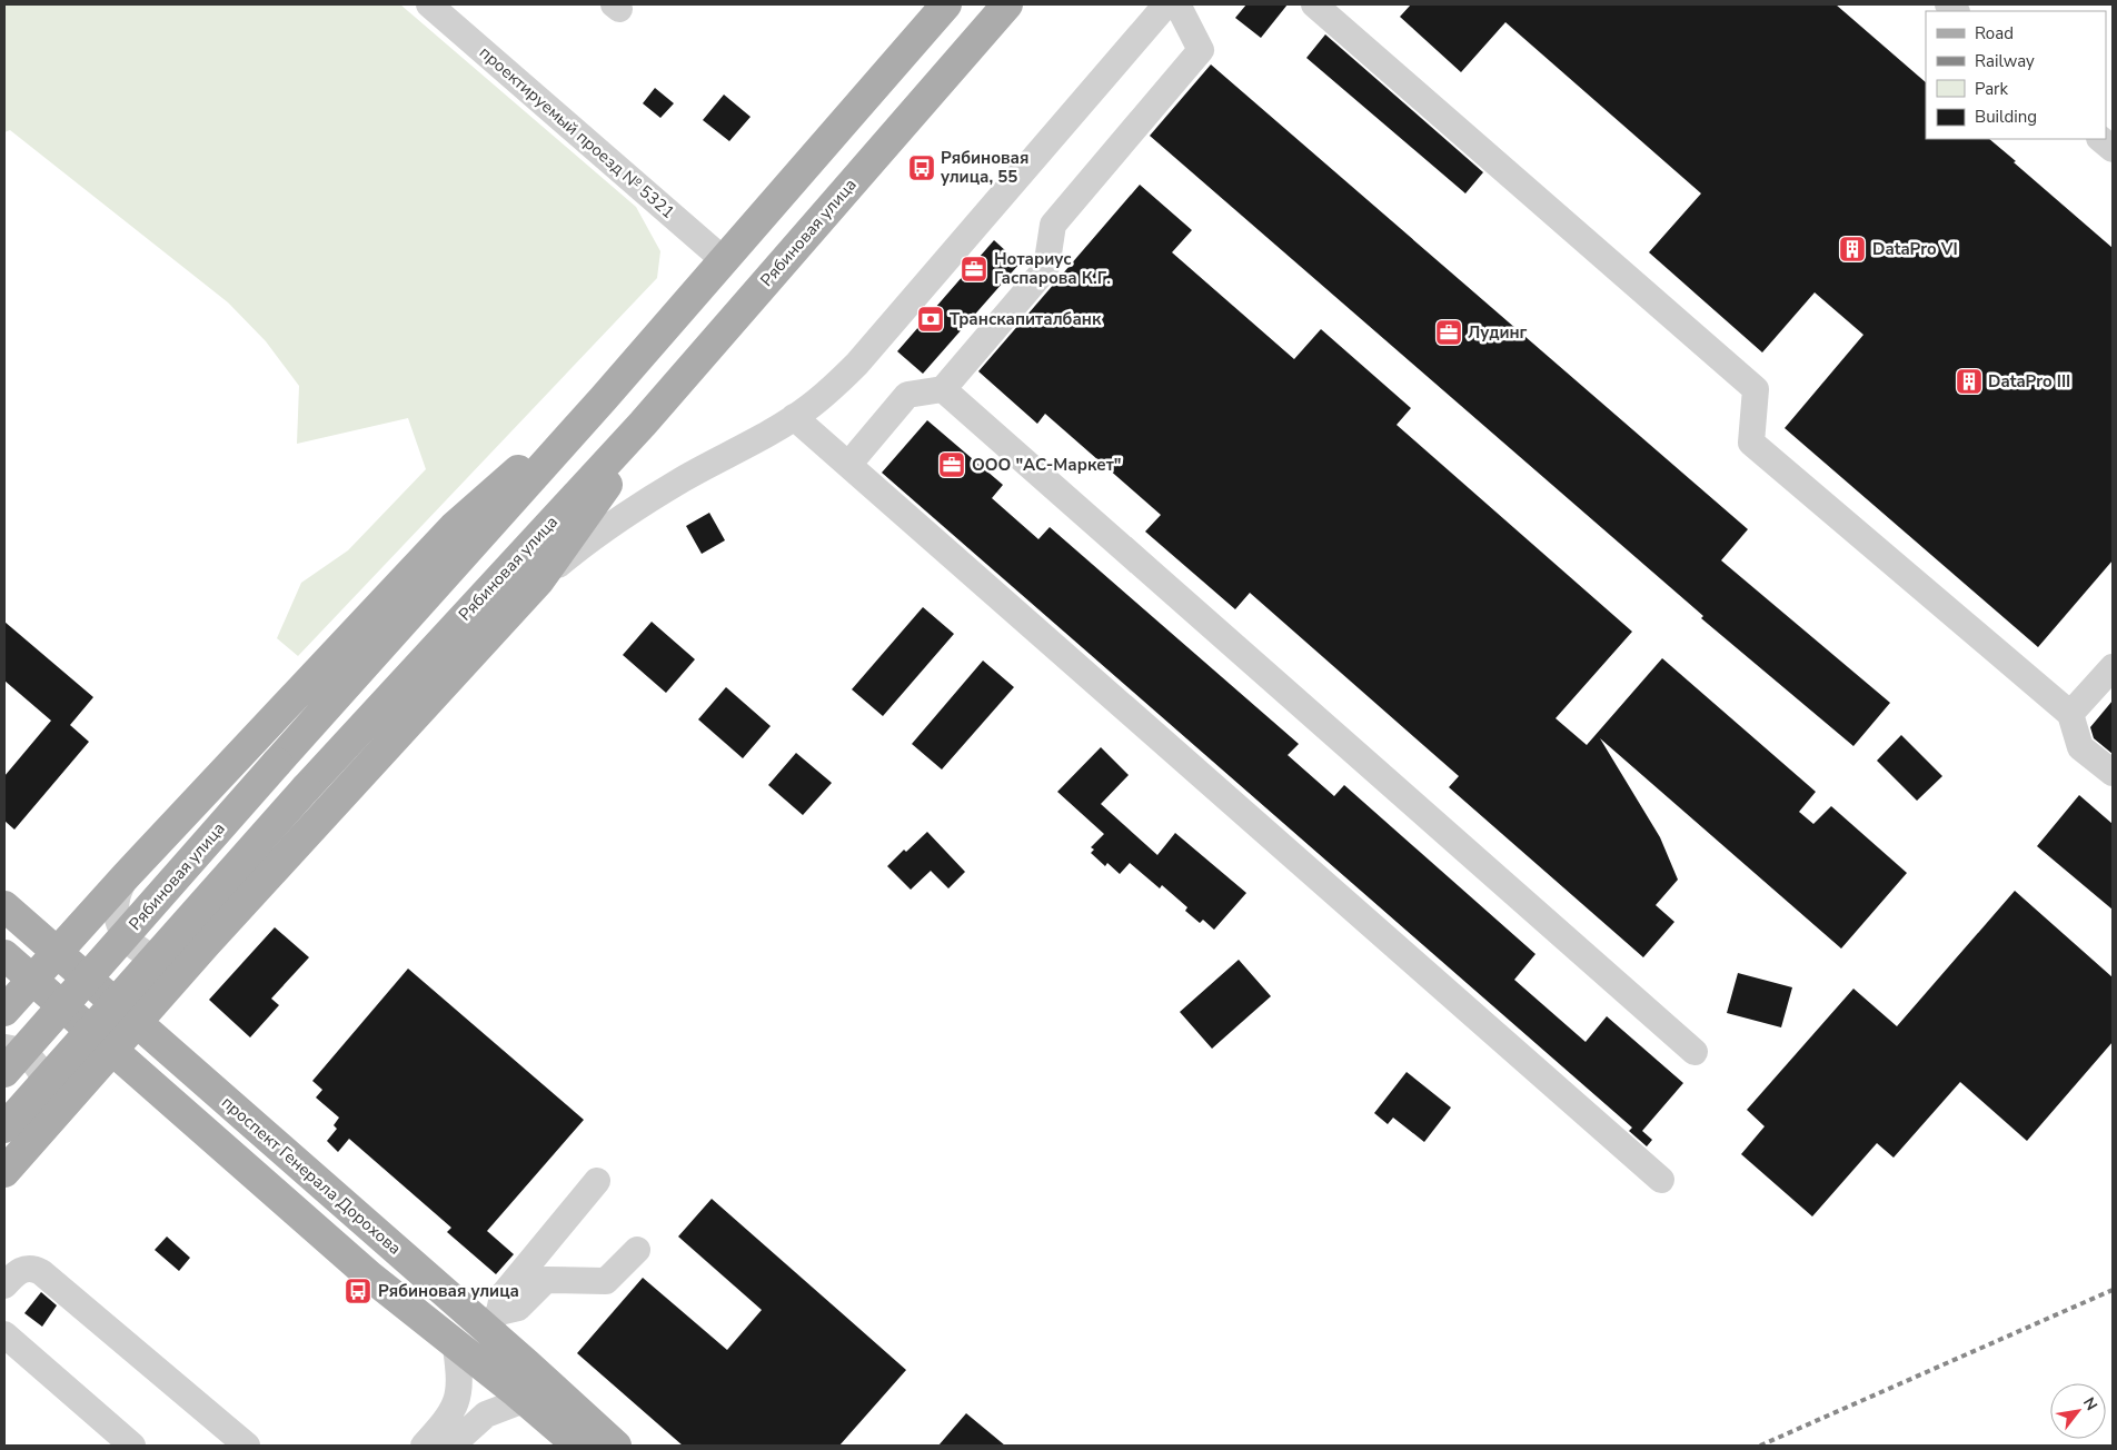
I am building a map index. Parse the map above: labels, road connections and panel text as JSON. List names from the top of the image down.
{
  "streets": {
    "main road": ["Рябиновая улица", "проспект Генерала Дорохова"],
    "street": ["проектируемый проезд № 5321"]
  },
  "crossings": [
    ["проектируемый проезд № 5321", "Рябиновая улица"]
  ],
  "places": {
    "bus stop": ["Рябиновая улица, 55", "Рябиновая улица"],
    "building": ["DataPro VI", "DataPro III"],
    "office": ["Нотариус Гаспарова К.Г.", "Лудинг", "ООО \"АС-Маркет\""],
    "bank": ["Транскапиталбанк"]
  },
  "legend": [
    "Road",
    "Railway",
    "Park",
    "Building"
  ],
  "north": "top right"
}
